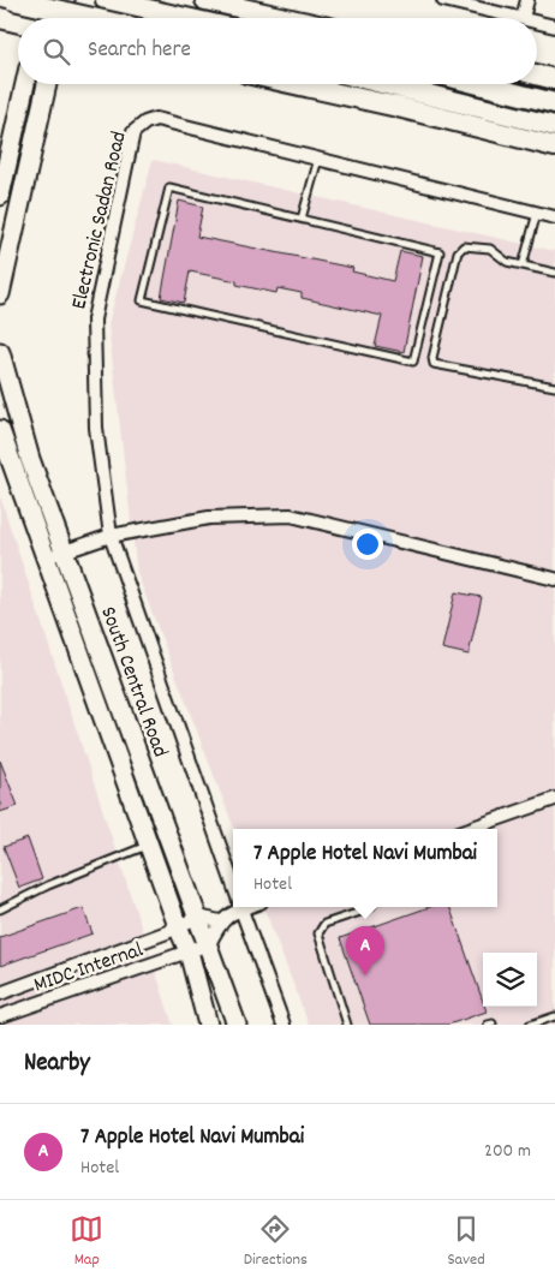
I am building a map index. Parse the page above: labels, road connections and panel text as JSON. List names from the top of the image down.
{
  "streets": {
    "main road": ["South Central Road"],
    "street": ["Electronic Sadan Road", "MIDC Internal"]
  },
  "crossings": [
    ["South Central Road", "MIDC Internal"]
  ],
  "page": {
    "search": "Search here",
    "popup": ["7 Apple Hotel Navi Mumbai", "Hotel"],
    "pins": "A",
    "heading": "Nearby",
    "list": [
      {
        "mark": "A",
        "name": "7 Apple Hotel Navi Mumbai",
        "note": "Hotel",
        "value": "200 m"
      }
    ],
    "nav": ["Map", "Directions", "Saved"]
  }
}
